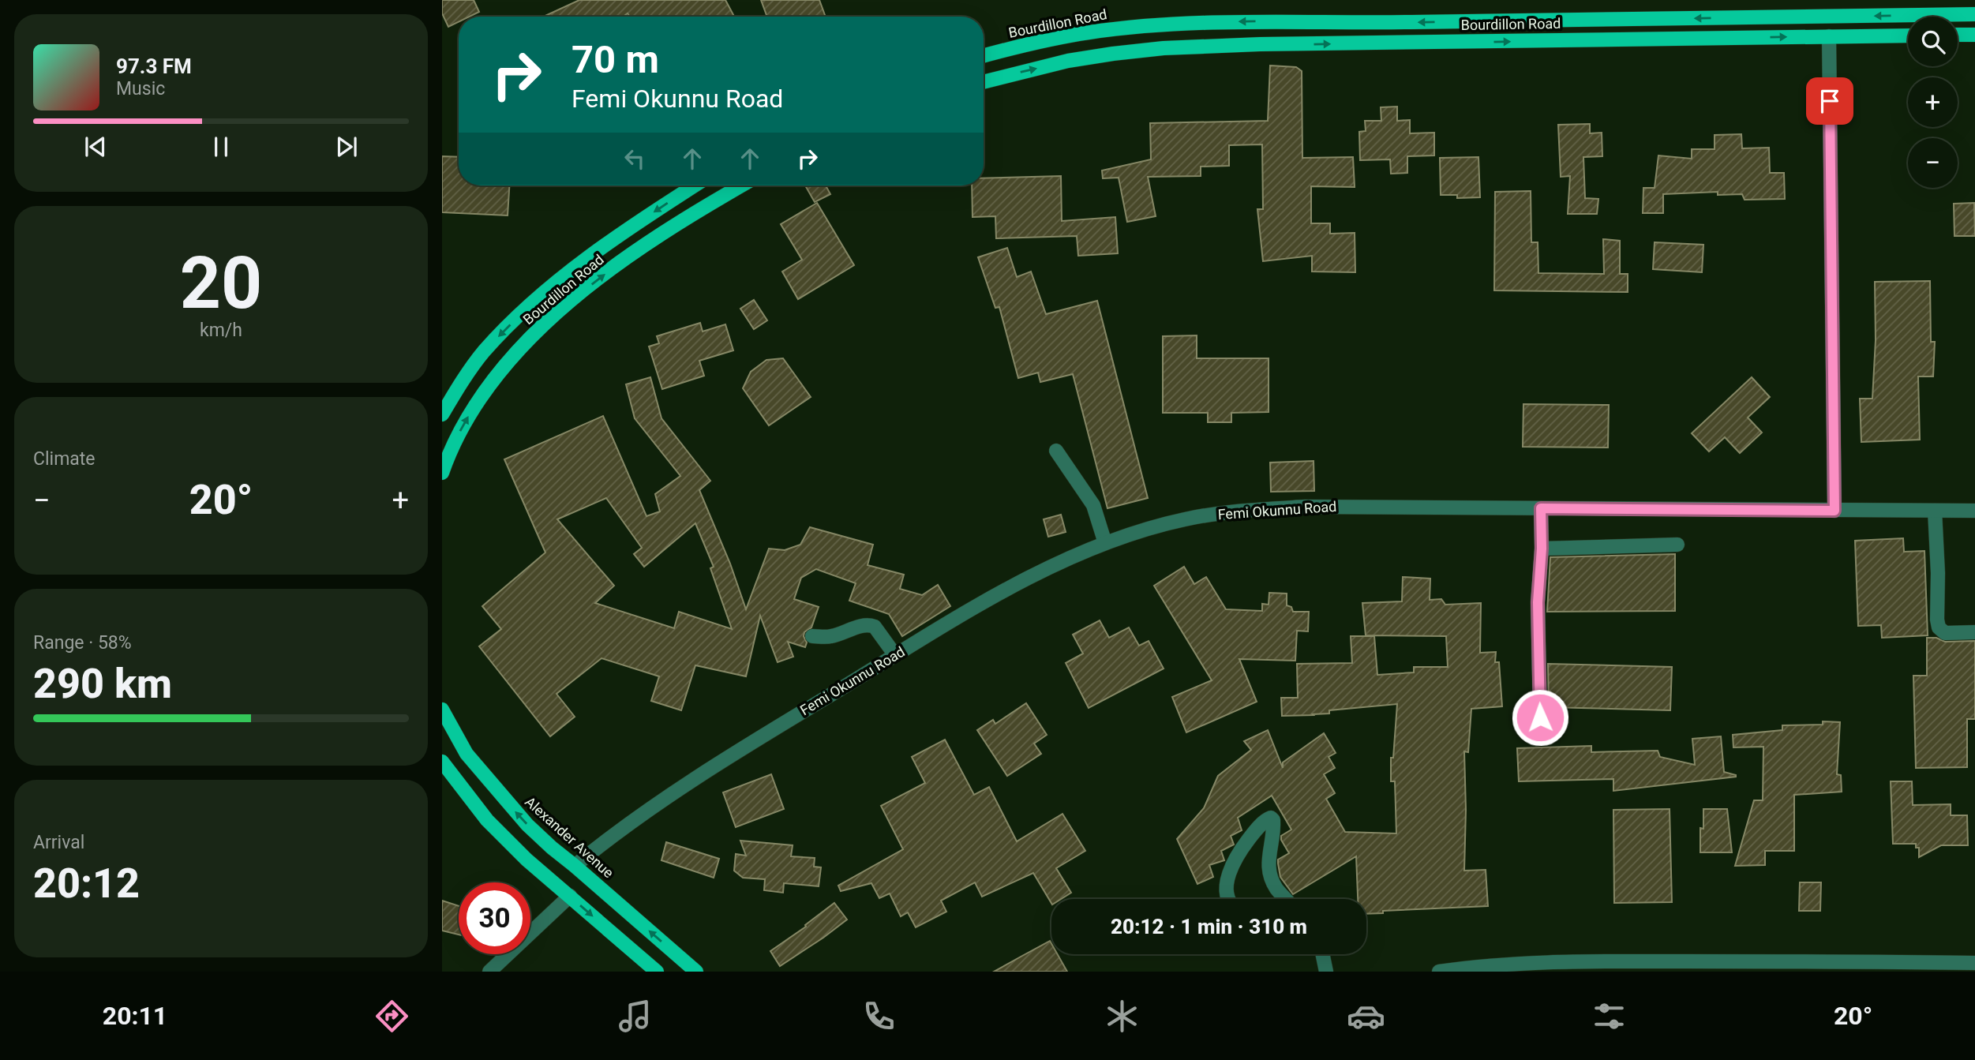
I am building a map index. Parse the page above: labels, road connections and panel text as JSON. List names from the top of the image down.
{
  "streets": {
    "main road": ["Bourdillon Road", "Alexander Avenue"],
    "street": ["Femi Okunnu Road"]
  },
  "crossings": [
    ["Femi Okunnu Road", "Alexander Avenue"]
  ],
  "page": {
    "map_buttons": ["+", "−"],
    "turn": ["70 m", "Femi Okunnu Road"],
    "song": ["97.3 FM", "Music"],
    "tile": [
      ["20", "km/h"],
      "Climate",
      ["Range · 58%", "290 km"],
      ["Arrival", "20:12"]
    ],
    "heat": ["−", "20°", "+"],
    "limit": "30",
    "trip": "20:12 · 1 min · 310 m",
    "tabs": ["20:11", "20°"]
  }
}
